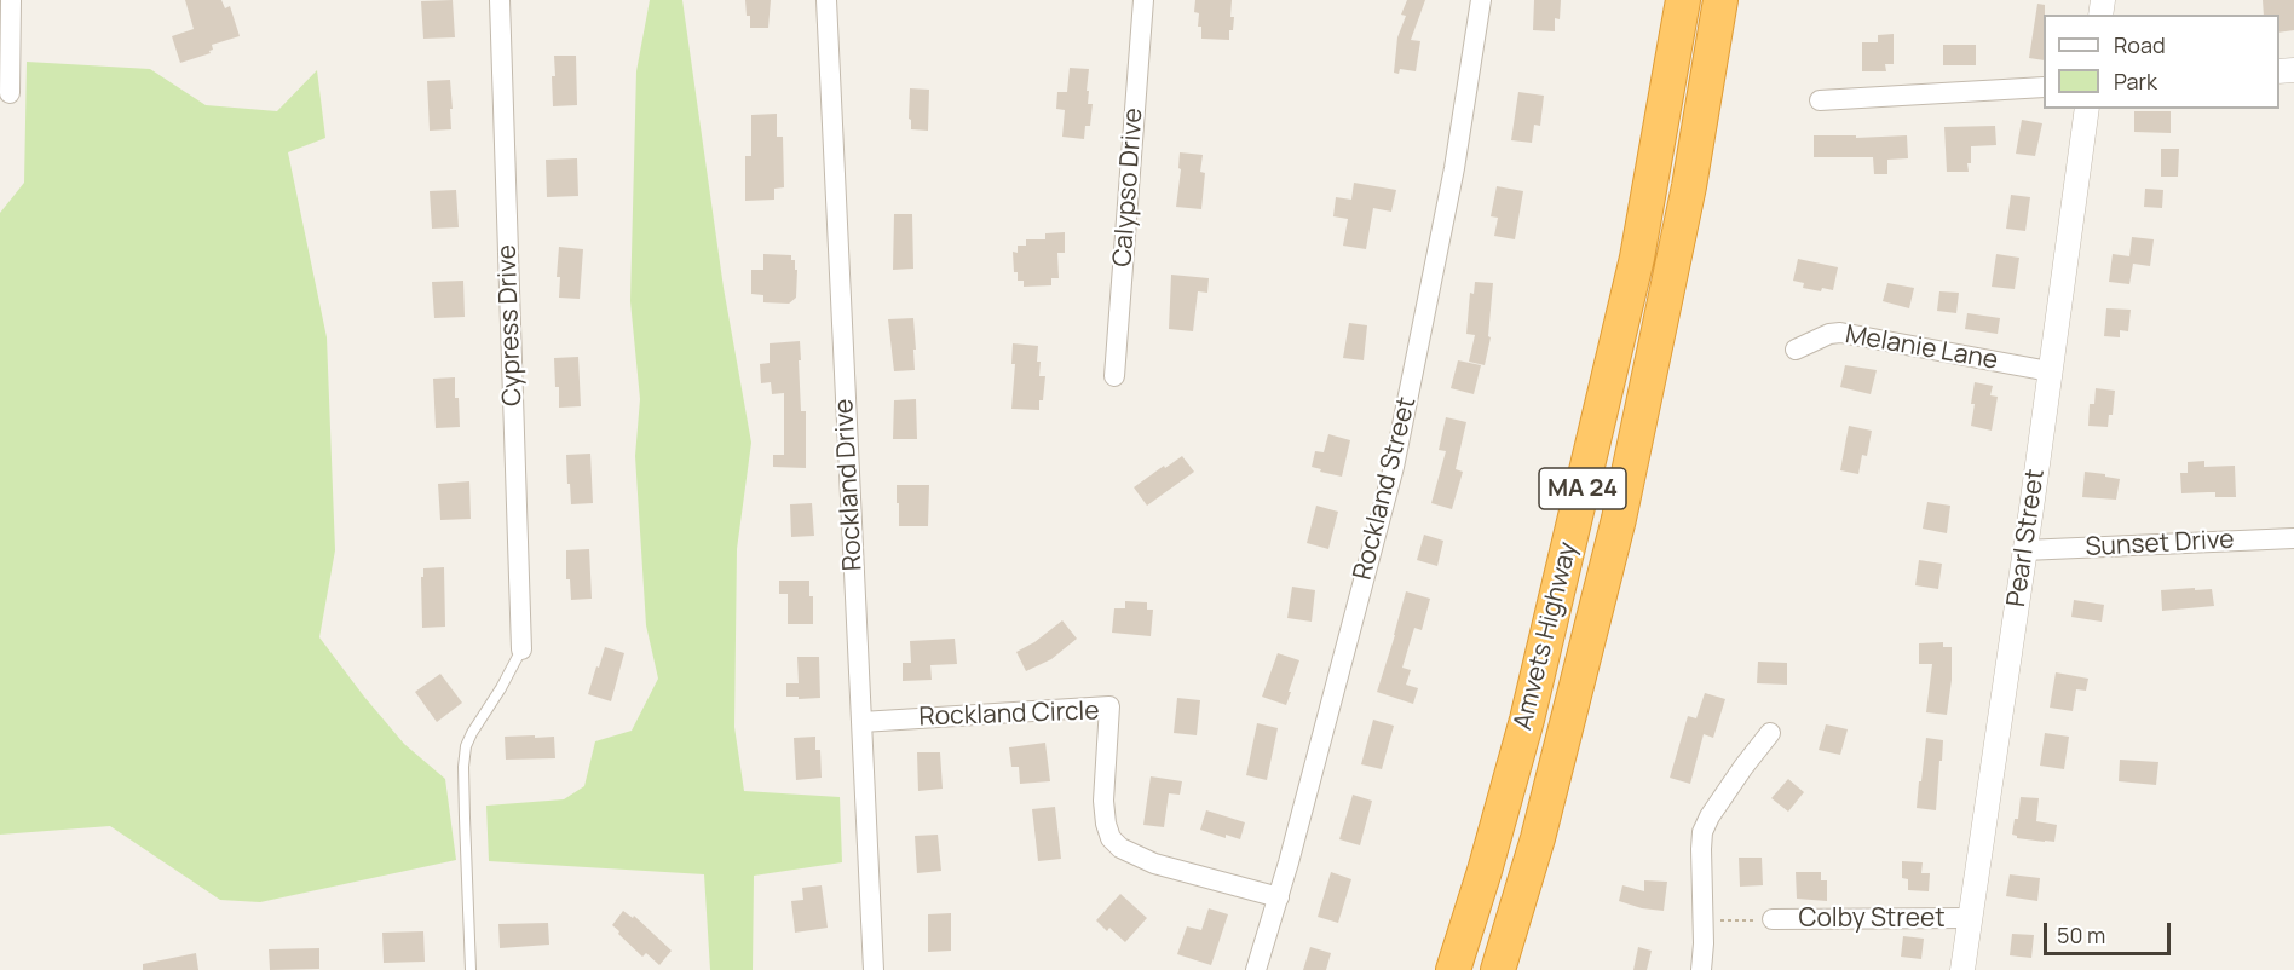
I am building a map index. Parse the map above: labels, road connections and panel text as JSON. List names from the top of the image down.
{
  "streets": {
    "highway": ["MA 24", "Amvets Highway"],
    "street": [
      "Calypso Drive",
      "Cypress Drive",
      "Melanie Lane",
      "Rockland Drive",
      "Rockland Street",
      "Pearl Street",
      "Sunset Drive",
      "Rockland Circle",
      "Colby Street"
    ]
  },
  "crossings": [
    ["Melanie Lane", "Pearl Street"],
    ["Rockland Drive", "Rockland Circle"],
    ["Rockland Street", "Rockland Circle"],
    ["Pearl Street", "Sunset Drive"],
    ["Pearl Street", "Colby Street"]
  ],
  "legend": ["Road", "Park"],
  "scale_bar": "50 m"
}
